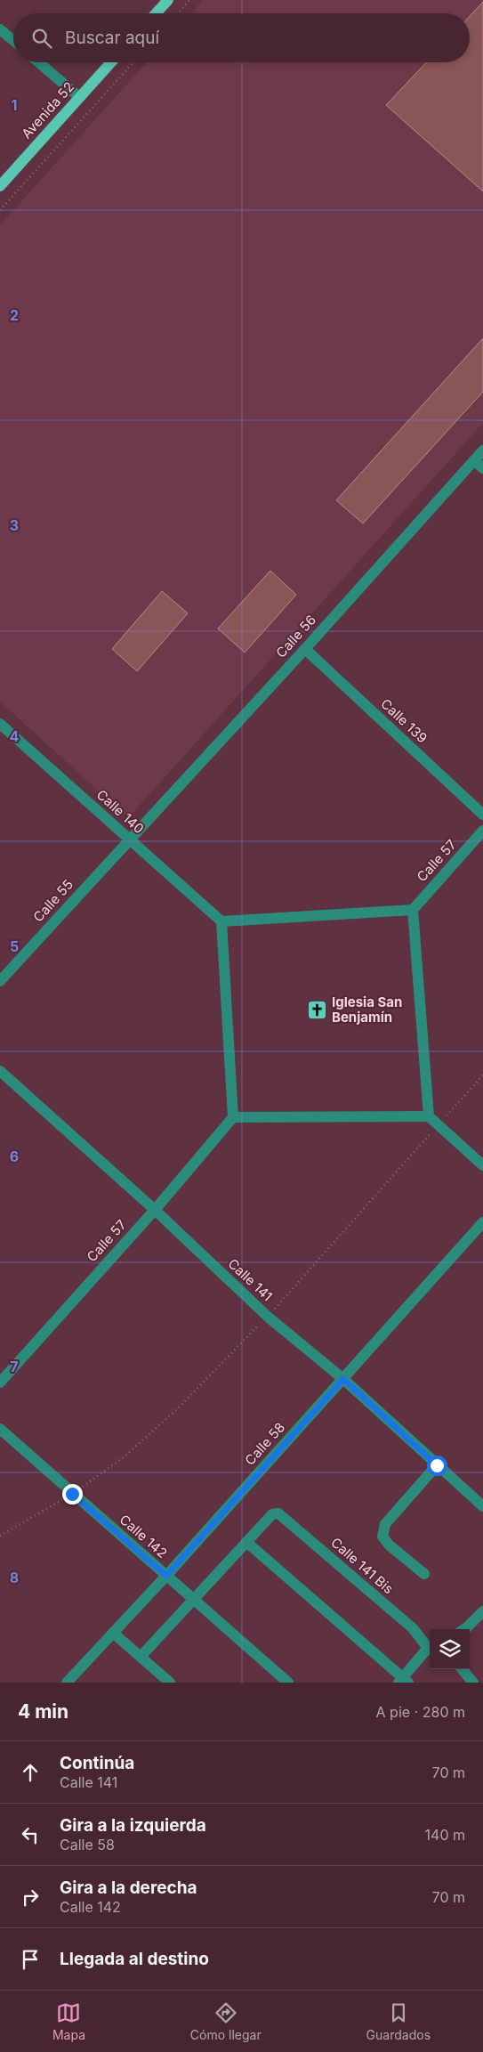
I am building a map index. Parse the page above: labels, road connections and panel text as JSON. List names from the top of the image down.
{
  "streets": {
    "main road": ["Avenida 52"],
    "street": [
      "Calle 56",
      "Calle 139",
      "Calle 140",
      "Calle 57",
      "Calle 55",
      "Calle 141",
      "Calle 58",
      "Calle 142",
      "Calle 141 Bis"
    ]
  },
  "crossings": [
    ["Calle 56", "Calle 139"],
    ["Calle 56", "Calle 140"],
    ["Calle 56", "Calle 55"],
    ["Calle 140", "Calle 55"],
    ["Calle 57", "Calle 141"],
    ["Calle 141", "Calle 58"],
    ["Calle 58", "Calle 142"]
  ],
  "places": {
    "church": ["Iglesia San Benjamín"]
  },
  "page": {
    "search": "Buscar aquí",
    "heading": ["4 min", "A pie · 280 m"],
    "list": [
      ["Continúa", "Calle 141", "70 m"],
      ["Gira a la izquierda", "Calle 58", "140 m"],
      ["Gira a la derecha", "Calle 142", "70 m"],
      "Llegada al destino"
    ],
    "nav": ["Mapa", "Cómo llegar", "Guardados"]
  },
  "grid": {
    "rows": [
      "1",
      "2",
      "3",
      "4",
      "5",
      "6",
      "7",
      "8"
    ]
  }
}
